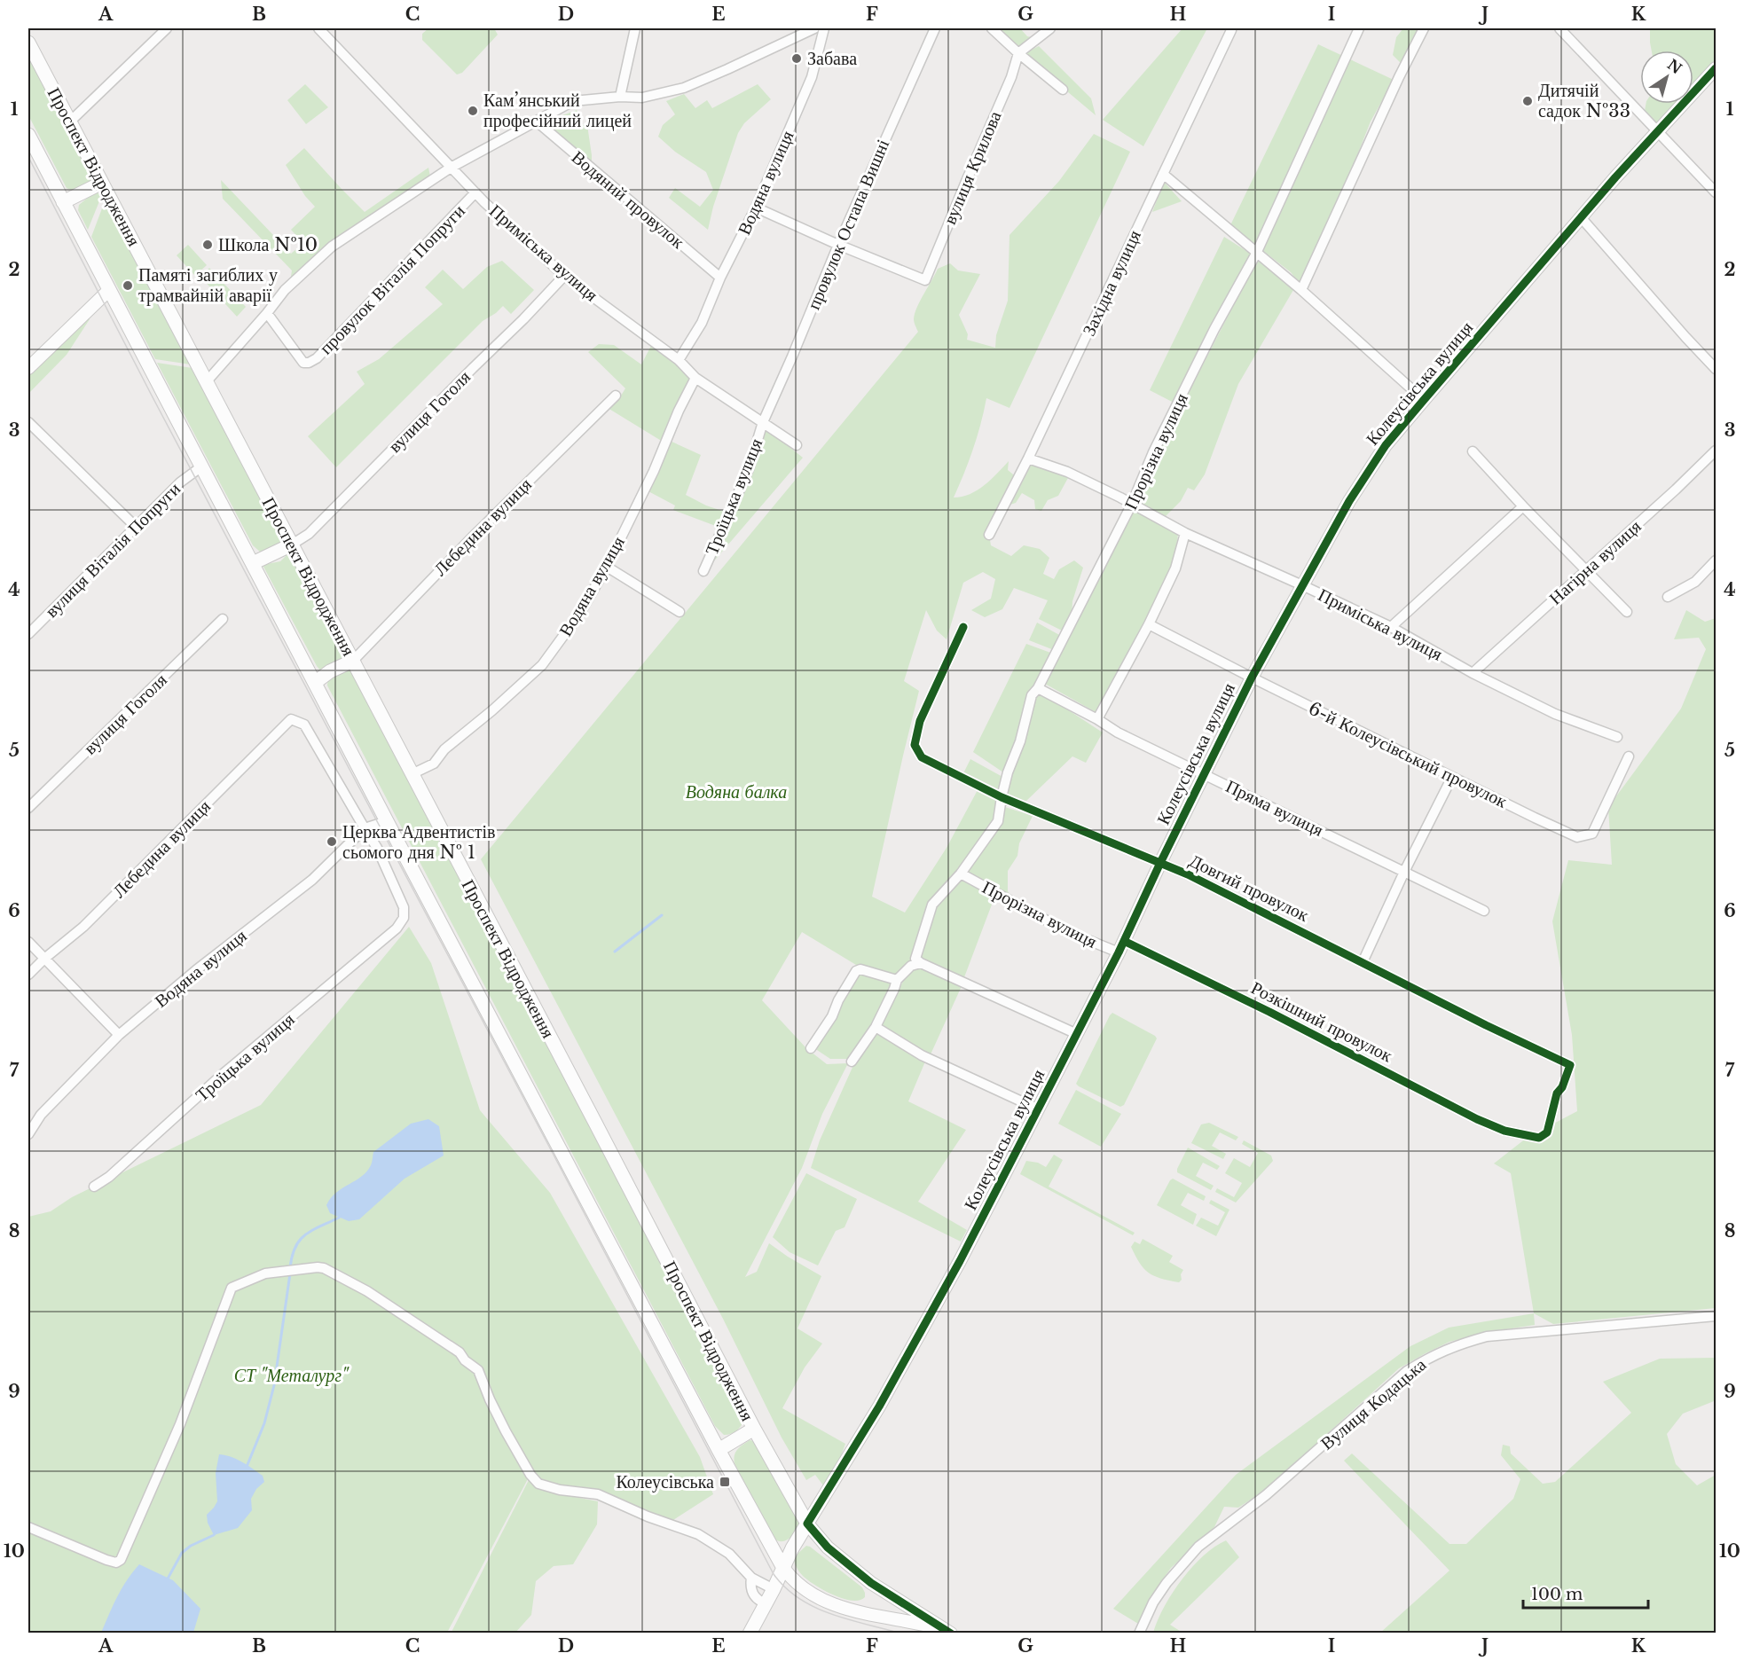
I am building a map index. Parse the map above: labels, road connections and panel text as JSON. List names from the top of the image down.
{
  "streets": {
    "main road": ["Проспект Відродження"],
    "street": [
      "вулиця Крилова",
      "Водяна вулиця",
      "Водяний провулок",
      "провулок Остапа Вишні",
      "Приміська вулиця",
      "провулок Віталія Попруги",
      "Західна вулиця",
      "Колеусівська вулиця",
      "вулиця Гоголя",
      "Прорізна вулиця",
      "Троїцька вулиця",
      "Лебедина вулиця",
      "вулиця Віталія Попруги",
      "Нагірна вулиця",
      "6-й Колеусівський провулок",
      "Пряма вулиця",
      "Довгий провулок",
      "Розкішний провулок",
      "Вулиця Кодацька"
    ]
  },
  "crossings": [
    ["Проспект Відродження", "Водяна вулиця"],
    ["Проспект Відродження", "Колеусівська вулиця"],
    ["Проспект Відродження", "вулиця Гоголя"],
    ["Проспект Відродження", "Лебедина вулиця"],
    ["Проспект Відродження", "вулиця Віталія Попруги"],
    ["вулиця Крилова", "провулок Остапа Вишні"],
    ["Водяна вулиця", "Водяний провулок"],
    ["Водяна вулиця", "Приміська вулиця"],
    ["Водяна вулиця", "Троїцька вулиця"],
    ["Водяна вулиця", "Лебедина вулиця"],
    ["провулок Остапа Вишні", "Приміська вулиця"],
    ["провулок Остапа Вишні", "Троїцька вулиця"],
    ["Приміська вулиця", "провулок Віталія Попруги"],
    ["Приміська вулиця", "Західна вулиця"],
    ["Приміська вулиця", "Колеусівська вулиця"],
    ["Приміська вулиця", "вулиця Гоголя"],
    ["Приміська вулиця", "Прорізна вулиця"],
    ["Приміська вулиця", "Троїцька вулиця"],
    ["Приміська вулиця", "Нагірна вулиця"],
    ["Колеусівська вулиця", "Прорізна вулиця"],
    ["Колеусівська вулиця", "6-й Колеусівський провулок"],
    ["Колеусівська вулиця", "Пряма вулиця"],
    ["Колеусівська вулиця", "Довгий провулок"],
    ["Колеусівська вулиця", "Розкішний провулок"],
    ["Прорізна вулиця", "Пряма вулиця"],
    ["Прорізна вулиця", "Довгий провулок"],
    ["Прорізна вулиця", "Розкішний провулок"],
    ["Троїцька вулиця", "Лебедина вулиця"],
    ["Довгий провулок", "Розкішний провулок"]
  ],
  "parks": ["Водяна балка", "СТ \"Металург\""],
  "places": {
    "other": [
      "Забава",
      "Дитячій садок №33",
      "Кам’янський професійний лицей",
      "Школа №10",
      "Памяті загиблих у трамвайній аварії",
      "Церква Адвентистів сьомого дня № 1"
    ],
    "transit": ["Колеусівська"]
  },
  "scale_bar": "100 m",
  "north": "top right",
  "grid": {
    "columns": [
      "A",
      "B",
      "C",
      "D",
      "E",
      "F",
      "G",
      "H",
      "I",
      "J",
      "K"
    ],
    "rows": [
      "1",
      "2",
      "3",
      "4",
      "5",
      "6",
      "7",
      "8",
      "9",
      "10"
    ]
  }
}
